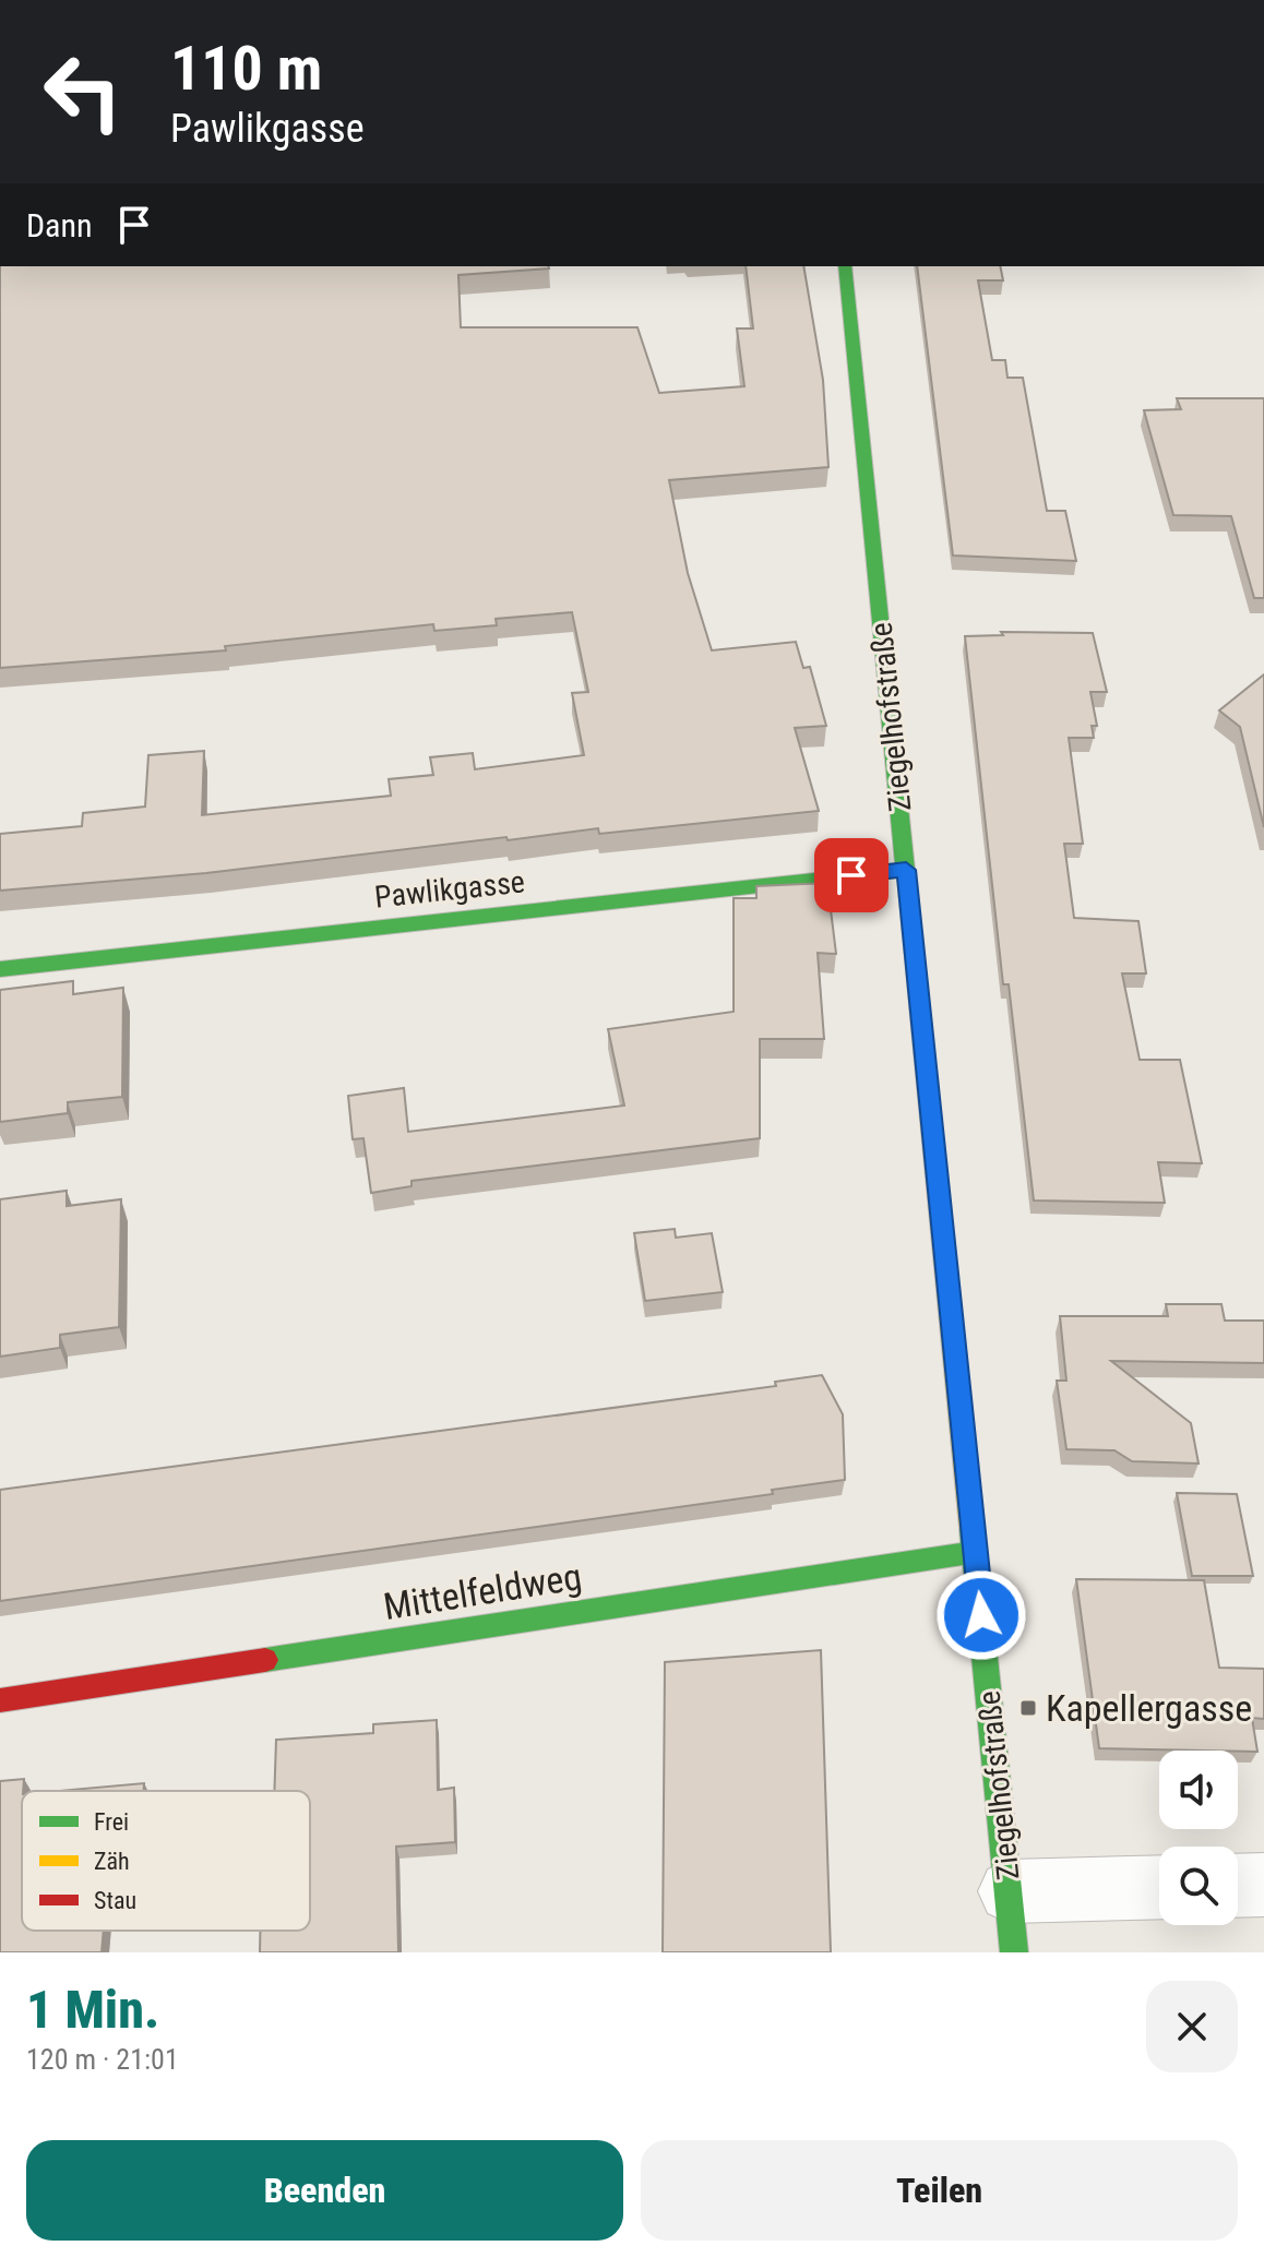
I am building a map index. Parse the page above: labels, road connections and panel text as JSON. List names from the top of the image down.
{
  "streets": {
    "street": ["Ziegelhofstraße", "Pawlikgasse", "Mittelfeldweg"]
  },
  "crossings": [
    ["Ziegelhofstraße", "Pawlikgasse"],
    ["Ziegelhofstraße", "Mittelfeldweg"]
  ],
  "places": {
    "transit": ["Kapellergasse"]
  },
  "legend": ["Frei", "Zäh", "Stau"],
  "page": {
    "turn": ["110 m", "Pawlikgasse"],
    "then": "Dann",
    "heading": ["1 Min.", "120 m · 21:01"],
    "buttons": ["Beenden", "Teilen"]
  }
}
